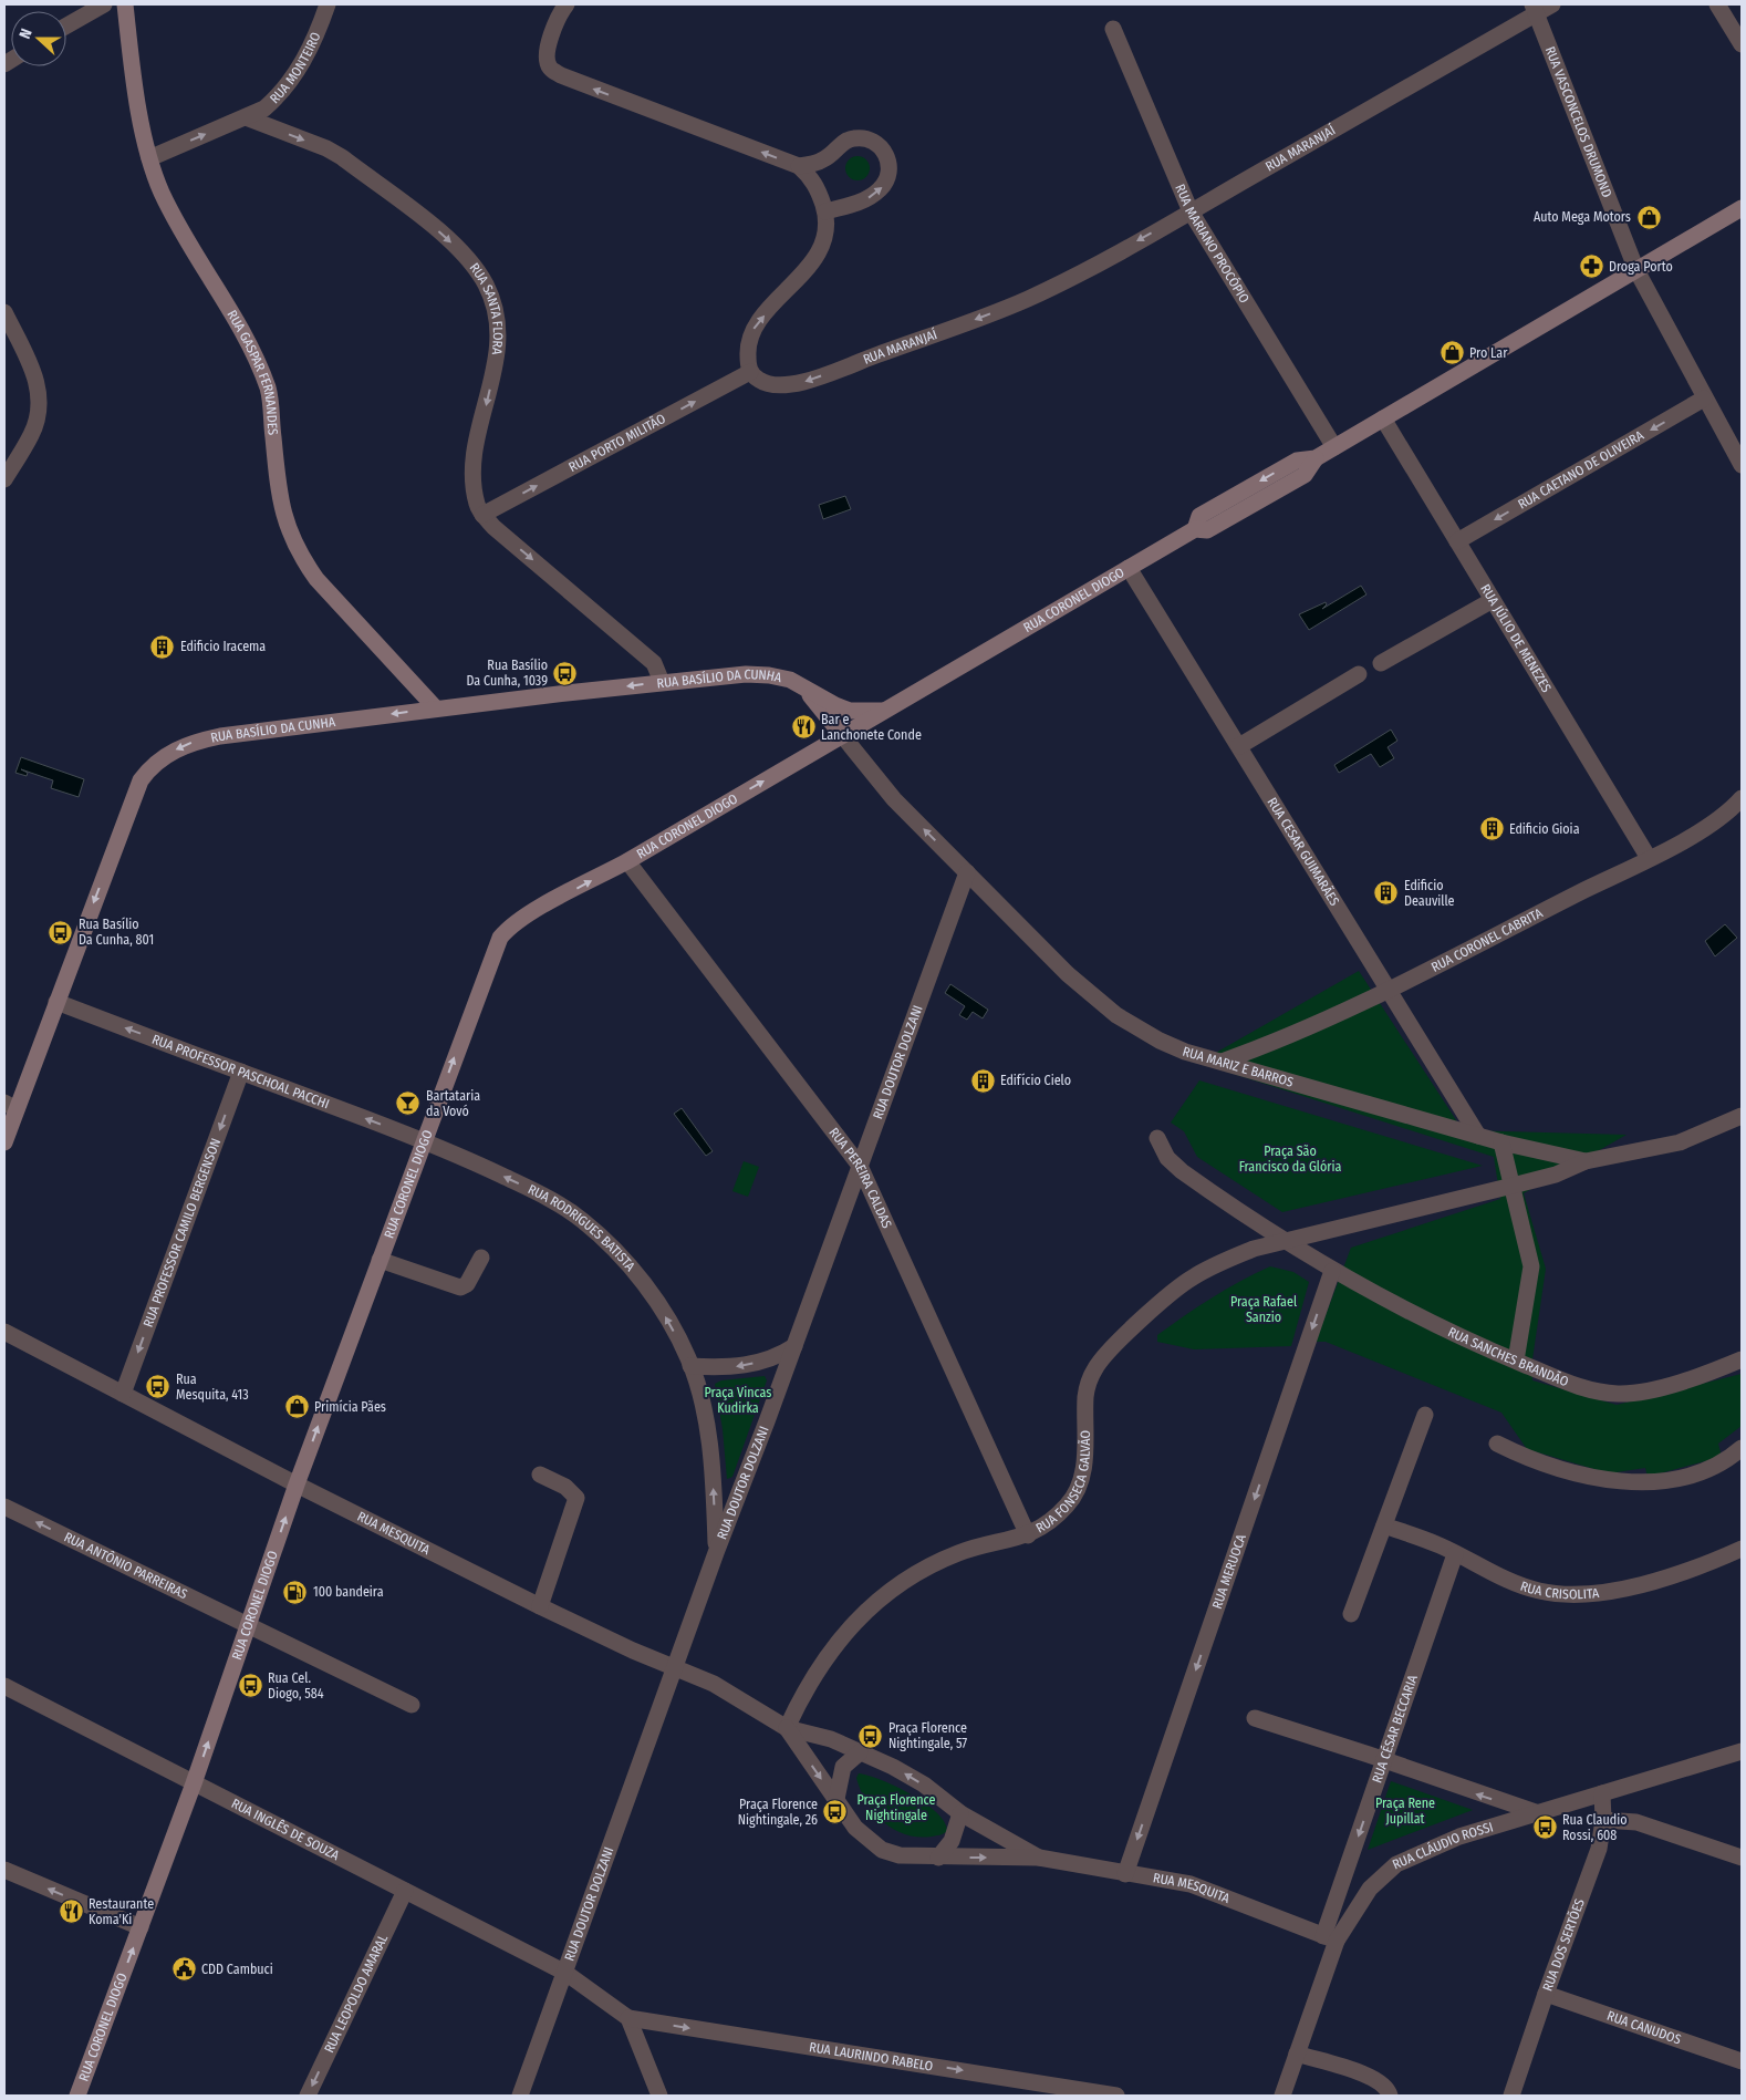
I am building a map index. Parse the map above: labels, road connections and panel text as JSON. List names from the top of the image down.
{
  "streets": {
    "street": [
      "RUA MONTEIRO",
      "RUA VASCONCELOS DRUMOND",
      "RUA MARANJAÍ",
      "RUA MARIANO PROCÓPIO",
      "RUA SANTA FLORA",
      "RUA GASPAR FERNANDES",
      "RUA PORTO MILITÃO",
      "RUA CAETANO DE OLIVEIRA",
      "RUA CORONEL DIOGO",
      "RUA JÚLIO DE MENEZES",
      "RUA BASÍLIO DA CUNHA",
      "RUA CESAR GUIMARÃES",
      "RUA CORONEL CABRITA",
      "RUA DOUTOR DOLZANI",
      "RUA MARIZ E BARROS",
      "RUA PROFESSOR PASCHOAL PACCHI",
      "RUA PEREIRA CALDAS",
      "RUA RODRIGUES BATISTA",
      "RUA PROFESSOR CAMILO BERGENSON",
      "RUA SANCHES BRANDÃO",
      "RUA FONSECA GALVÃO",
      "RUA MESQUITA",
      "RUA ANTÔNIO PARREIRAS",
      "RUA MERUOCA",
      "RUA CRISOLITA",
      "RUA CÉSAR BECCARIA",
      "RUA INGLÊS DE SOUZA",
      "RUA CLÁUDIO ROSSI",
      "RUA DOS SERTÕES",
      "RUA LEOPOLDO AMARAL",
      "RUA CANUDOS",
      "RUA LAURINDO RABELO"
    ]
  },
  "crossings": [
    ["RUA MONTEIRO", "RUA SANTA FLORA"],
    ["RUA VASCONCELOS DRUMOND", "RUA MARANJAÍ"],
    ["RUA VASCONCELOS DRUMOND", "RUA CAETANO DE OLIVEIRA"],
    ["RUA VASCONCELOS DRUMOND", "RUA CORONEL DIOGO"],
    ["RUA MARANJAÍ", "RUA MARIANO PROCÓPIO"],
    ["RUA MARANJAÍ", "RUA PORTO MILITÃO"],
    ["RUA MARIANO PROCÓPIO", "RUA CORONEL DIOGO"],
    ["RUA SANTA FLORA", "RUA PORTO MILITÃO"],
    ["RUA GASPAR FERNANDES", "RUA BASÍLIO DA CUNHA"],
    ["RUA CAETANO DE OLIVEIRA", "RUA JÚLIO DE MENEZES"],
    ["RUA CORONEL DIOGO", "RUA JÚLIO DE MENEZES"],
    ["RUA CORONEL DIOGO", "RUA BASÍLIO DA CUNHA"],
    ["RUA CORONEL DIOGO", "RUA CESAR GUIMARÃES"],
    ["RUA CORONEL DIOGO", "RUA MARIZ E BARROS"],
    ["RUA CORONEL DIOGO", "RUA PROFESSOR PASCHOAL PACCHI"],
    ["RUA CORONEL DIOGO", "RUA PEREIRA CALDAS"],
    ["RUA CORONEL DIOGO", "RUA RODRIGUES BATISTA"],
    ["RUA CORONEL DIOGO", "RUA MESQUITA"],
    ["RUA CORONEL DIOGO", "RUA ANTÔNIO PARREIRAS"],
    ["RUA CORONEL DIOGO", "RUA INGLÊS DE SOUZA"],
    ["RUA JÚLIO DE MENEZES", "RUA CORONEL CABRITA"],
    ["RUA BASÍLIO DA CUNHA", "RUA PROFESSOR PASCHOAL PACCHI"],
    ["RUA CESAR GUIMARÃES", "RUA CORONEL CABRITA"],
    ["RUA CESAR GUIMARÃES", "RUA MARIZ E BARROS"],
    ["RUA CORONEL CABRITA", "RUA MARIZ E BARROS"],
    ["RUA DOUTOR DOLZANI", "RUA MARIZ E BARROS"],
    ["RUA DOUTOR DOLZANI", "RUA PEREIRA CALDAS"],
    ["RUA DOUTOR DOLZANI", "RUA RODRIGUES BATISTA"],
    ["RUA DOUTOR DOLZANI", "RUA MESQUITA"],
    ["RUA DOUTOR DOLZANI", "RUA INGLÊS DE SOUZA"],
    ["RUA PROFESSOR PASCHOAL PACCHI", "RUA RODRIGUES BATISTA"],
    ["RUA PROFESSOR PASCHOAL PACCHI", "RUA PROFESSOR CAMILO BERGENSON"],
    ["RUA PEREIRA CALDAS", "RUA FONSECA GALVÃO"],
    ["RUA PROFESSOR CAMILO BERGENSON", "RUA MESQUITA"],
    ["RUA SANCHES BRANDÃO", "RUA FONSECA GALVÃO"],
    ["RUA SANCHES BRANDÃO", "RUA MERUOCA"],
    ["RUA FONSECA GALVÃO", "RUA MESQUITA"],
    ["RUA MESQUITA", "RUA MERUOCA"],
    ["RUA MESQUITA", "RUA CÉSAR BECCARIA"],
    ["RUA MESQUITA", "RUA CLÁUDIO ROSSI"],
    ["RUA CRISOLITA", "RUA CÉSAR BECCARIA"],
    ["RUA CÉSAR BECCARIA", "RUA CLÁUDIO ROSSI"],
    ["RUA INGLÊS DE SOUZA", "RUA LEOPOLDO AMARAL"],
    ["RUA INGLÊS DE SOUZA", "RUA LAURINDO RABELO"],
    ["RUA CLÁUDIO ROSSI", "RUA DOS SERTÕES"],
    ["RUA DOS SERTÕES", "RUA CANUDOS"]
  ],
  "one_way": [
    "RUA MARANJAÍ",
    "RUA SANTA FLORA",
    "RUA PORTO MILITÃO",
    "RUA CAETANO DE OLIVEIRA",
    "RUA CORONEL DIOGO",
    "RUA BASÍLIO DA CUNHA",
    "RUA PROFESSOR PASCHOAL PACCHI",
    "RUA RODRIGUES BATISTA",
    "RUA PROFESSOR CAMILO BERGENSON",
    "RUA ANTÔNIO PARREIRAS",
    "RUA CÉSAR BECCARIA",
    "RUA LEOPOLDO AMARAL",
    "RUA LAURINDO RABELO"
  ],
  "parks": [
    "Praça São Francisco da Glória",
    "Praça Rafael Sanzio",
    "Praça Vincas Kudirka",
    "Praça Florence Nightingale",
    "Praça Rene Jupillat"
  ],
  "places": {
    "shop": ["Auto Mega Motors", "Pro Lar", "Primícia Pães"],
    "pharmacy": ["Droga Porto"],
    "building": [
      "Edificio Iracema",
      "Edificio Gioia",
      "Edificio Deauville",
      "Edifício Cielo"
    ],
    "bus stop": [
      "Rua Basílio Da Cunha, 1039",
      "Rua Basílio Da Cunha, 801",
      "Rua Mesquita, 413",
      "Rua Cel. Diogo, 584",
      "Praça Florence Nightingale, 57",
      "Praça Florence Nightingale, 26",
      "Rua Claudio Rossi, 608"
    ],
    "restaurant": ["Bar e Lanchonete Conde", "Restaurante Koma'Ki"],
    "bar": ["Bartataria da Vovó"],
    "fuel station": ["100 bandeira"],
    "public building": ["CDD Cambuci"]
  },
  "north": "left"
}
